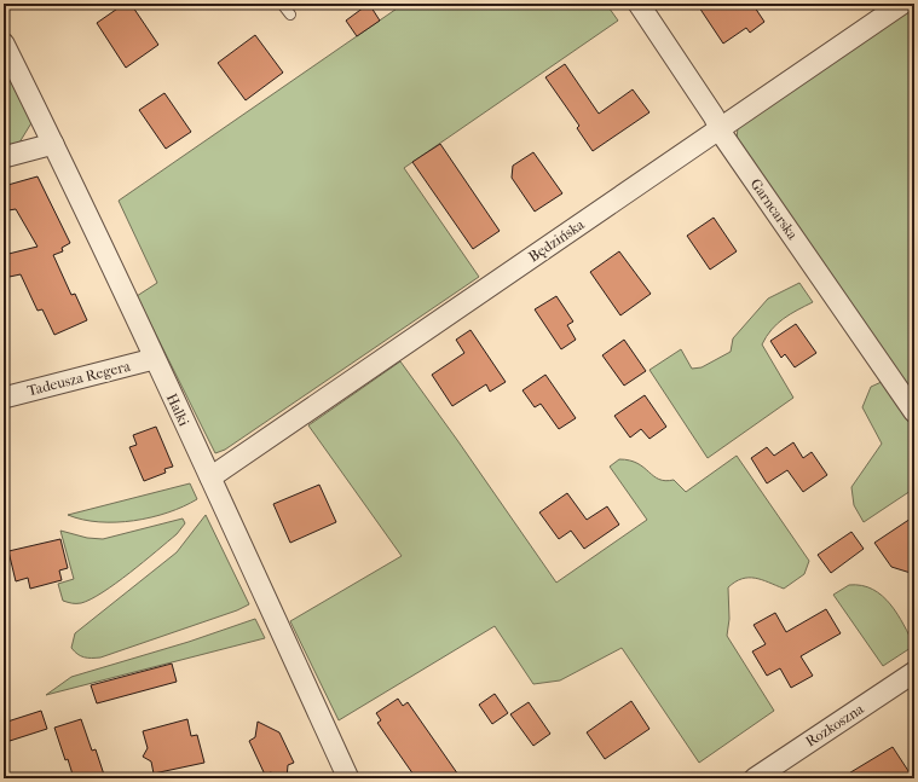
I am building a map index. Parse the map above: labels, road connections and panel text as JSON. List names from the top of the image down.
{
  "streets": {
    "street": [
      "Garncarska",
      "Będzińska",
      "Tadeusza Regera",
      "Halki",
      "Rozkoszna"
    ]
  },
  "crossings": [
    ["Garncarska", "Będzińska"],
    ["Będzińska", "Halki"],
    ["Tadeusza Regera", "Halki"]
  ]
}
